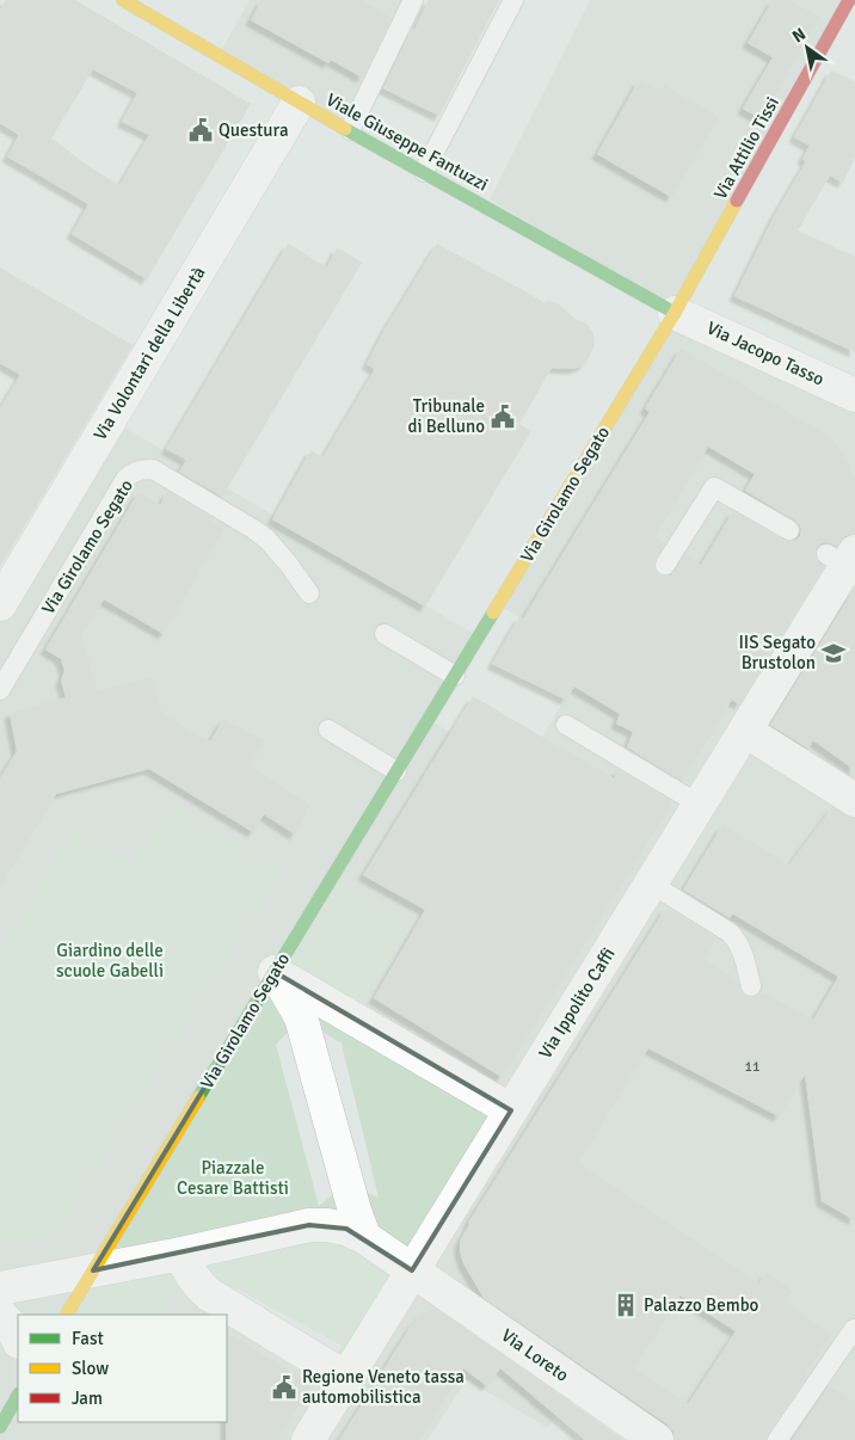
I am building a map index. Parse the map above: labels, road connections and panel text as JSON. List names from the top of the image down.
{
  "streets": {
    "main road": ["Viale Giuseppe Fantuzzi", "Via Attilio Tissi", "Via Girolamo Segato"],
    "street": [
      "Via Volontari della Libertà",
      "Via Jacopo Tasso",
      "Via Ippolito Caffi",
      "Via Loreto"
    ]
  },
  "crossings": [
    ["Viale Giuseppe Fantuzzi", "Via Attilio Tissi"],
    ["Viale Giuseppe Fantuzzi", "Via Volontari della Libertà"],
    ["Viale Giuseppe Fantuzzi", "Via Jacopo Tasso"],
    ["Viale Giuseppe Fantuzzi", "Via Girolamo Segato"],
    ["Via Attilio Tissi", "Via Jacopo Tasso"],
    ["Via Attilio Tissi", "Via Girolamo Segato"],
    ["Via Jacopo Tasso", "Via Girolamo Segato"],
    ["Via Ippolito Caffi", "Via Loreto"]
  ],
  "parks": ["Giardino delle scuole Gabelli", "Piazzale Cesare Battisti"],
  "places": {
    "public building": ["Questura", "Tribunale di Belluno", "Regione Veneto tassa automobilistica"],
    "school or university": ["IIS Segato Brustolon"],
    "building": ["Palazzo Bembo"]
  },
  "house_numbers": ["11"],
  "legend": ["Fast", "Slow", "Jam"],
  "north": "top left"
}
